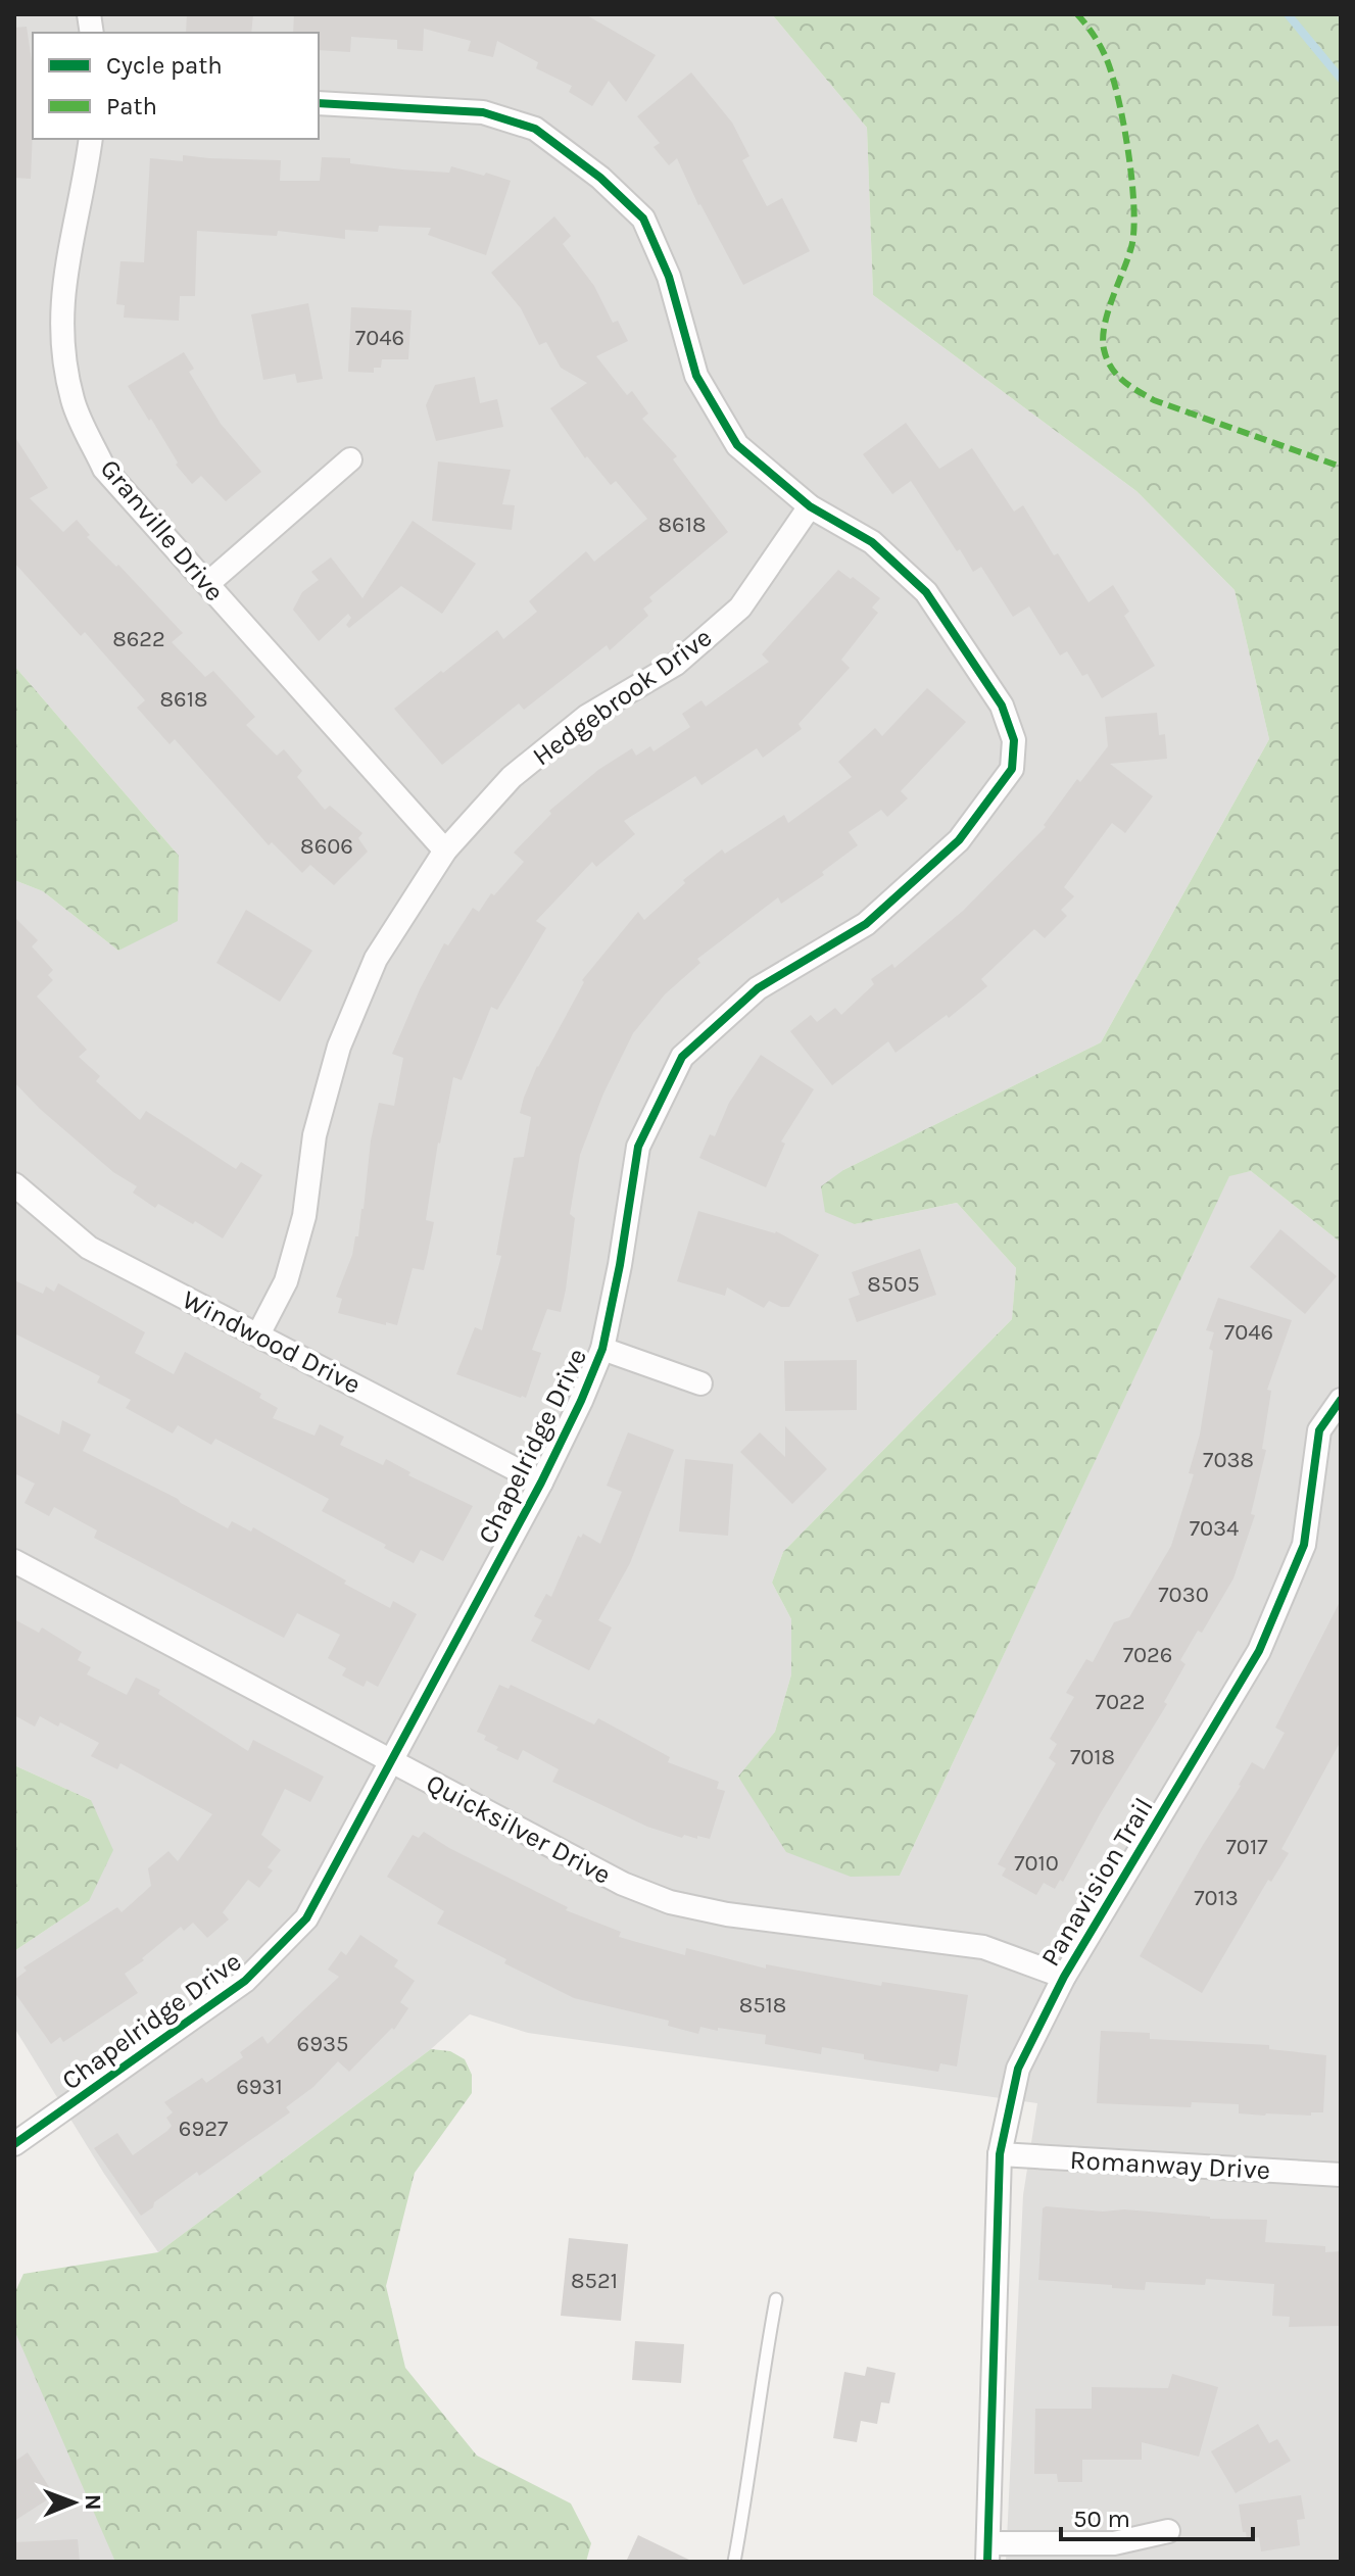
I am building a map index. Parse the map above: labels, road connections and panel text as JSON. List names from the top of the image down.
{
  "streets": {
    "street": [
      "Granville Drive",
      "Hedgebrook Drive",
      "Windwood Drive",
      "Chapelridge Drive",
      "Quicksilver Drive",
      "Panavision Trail",
      "Romanway Drive"
    ]
  },
  "crossings": [
    ["Granville Drive", "Hedgebrook Drive"],
    ["Hedgebrook Drive", "Windwood Drive"],
    ["Hedgebrook Drive", "Chapelridge Drive"],
    ["Windwood Drive", "Chapelridge Drive"],
    ["Chapelridge Drive", "Quicksilver Drive"],
    ["Quicksilver Drive", "Panavision Trail"],
    ["Panavision Trail", "Romanway Drive"]
  ],
  "house_numbers": [
    "7046",
    "8618",
    "8622",
    "8618",
    "8606",
    "8505",
    "7046",
    "7038",
    "7034",
    "7030",
    "7026",
    "7022",
    "7018",
    "7017",
    "7010",
    "7013",
    "8518",
    "6935",
    "6931",
    "6927",
    "8521"
  ],
  "legend": ["Cycle path", "Path"],
  "scale_bar": "50 m",
  "north": "right"
}
